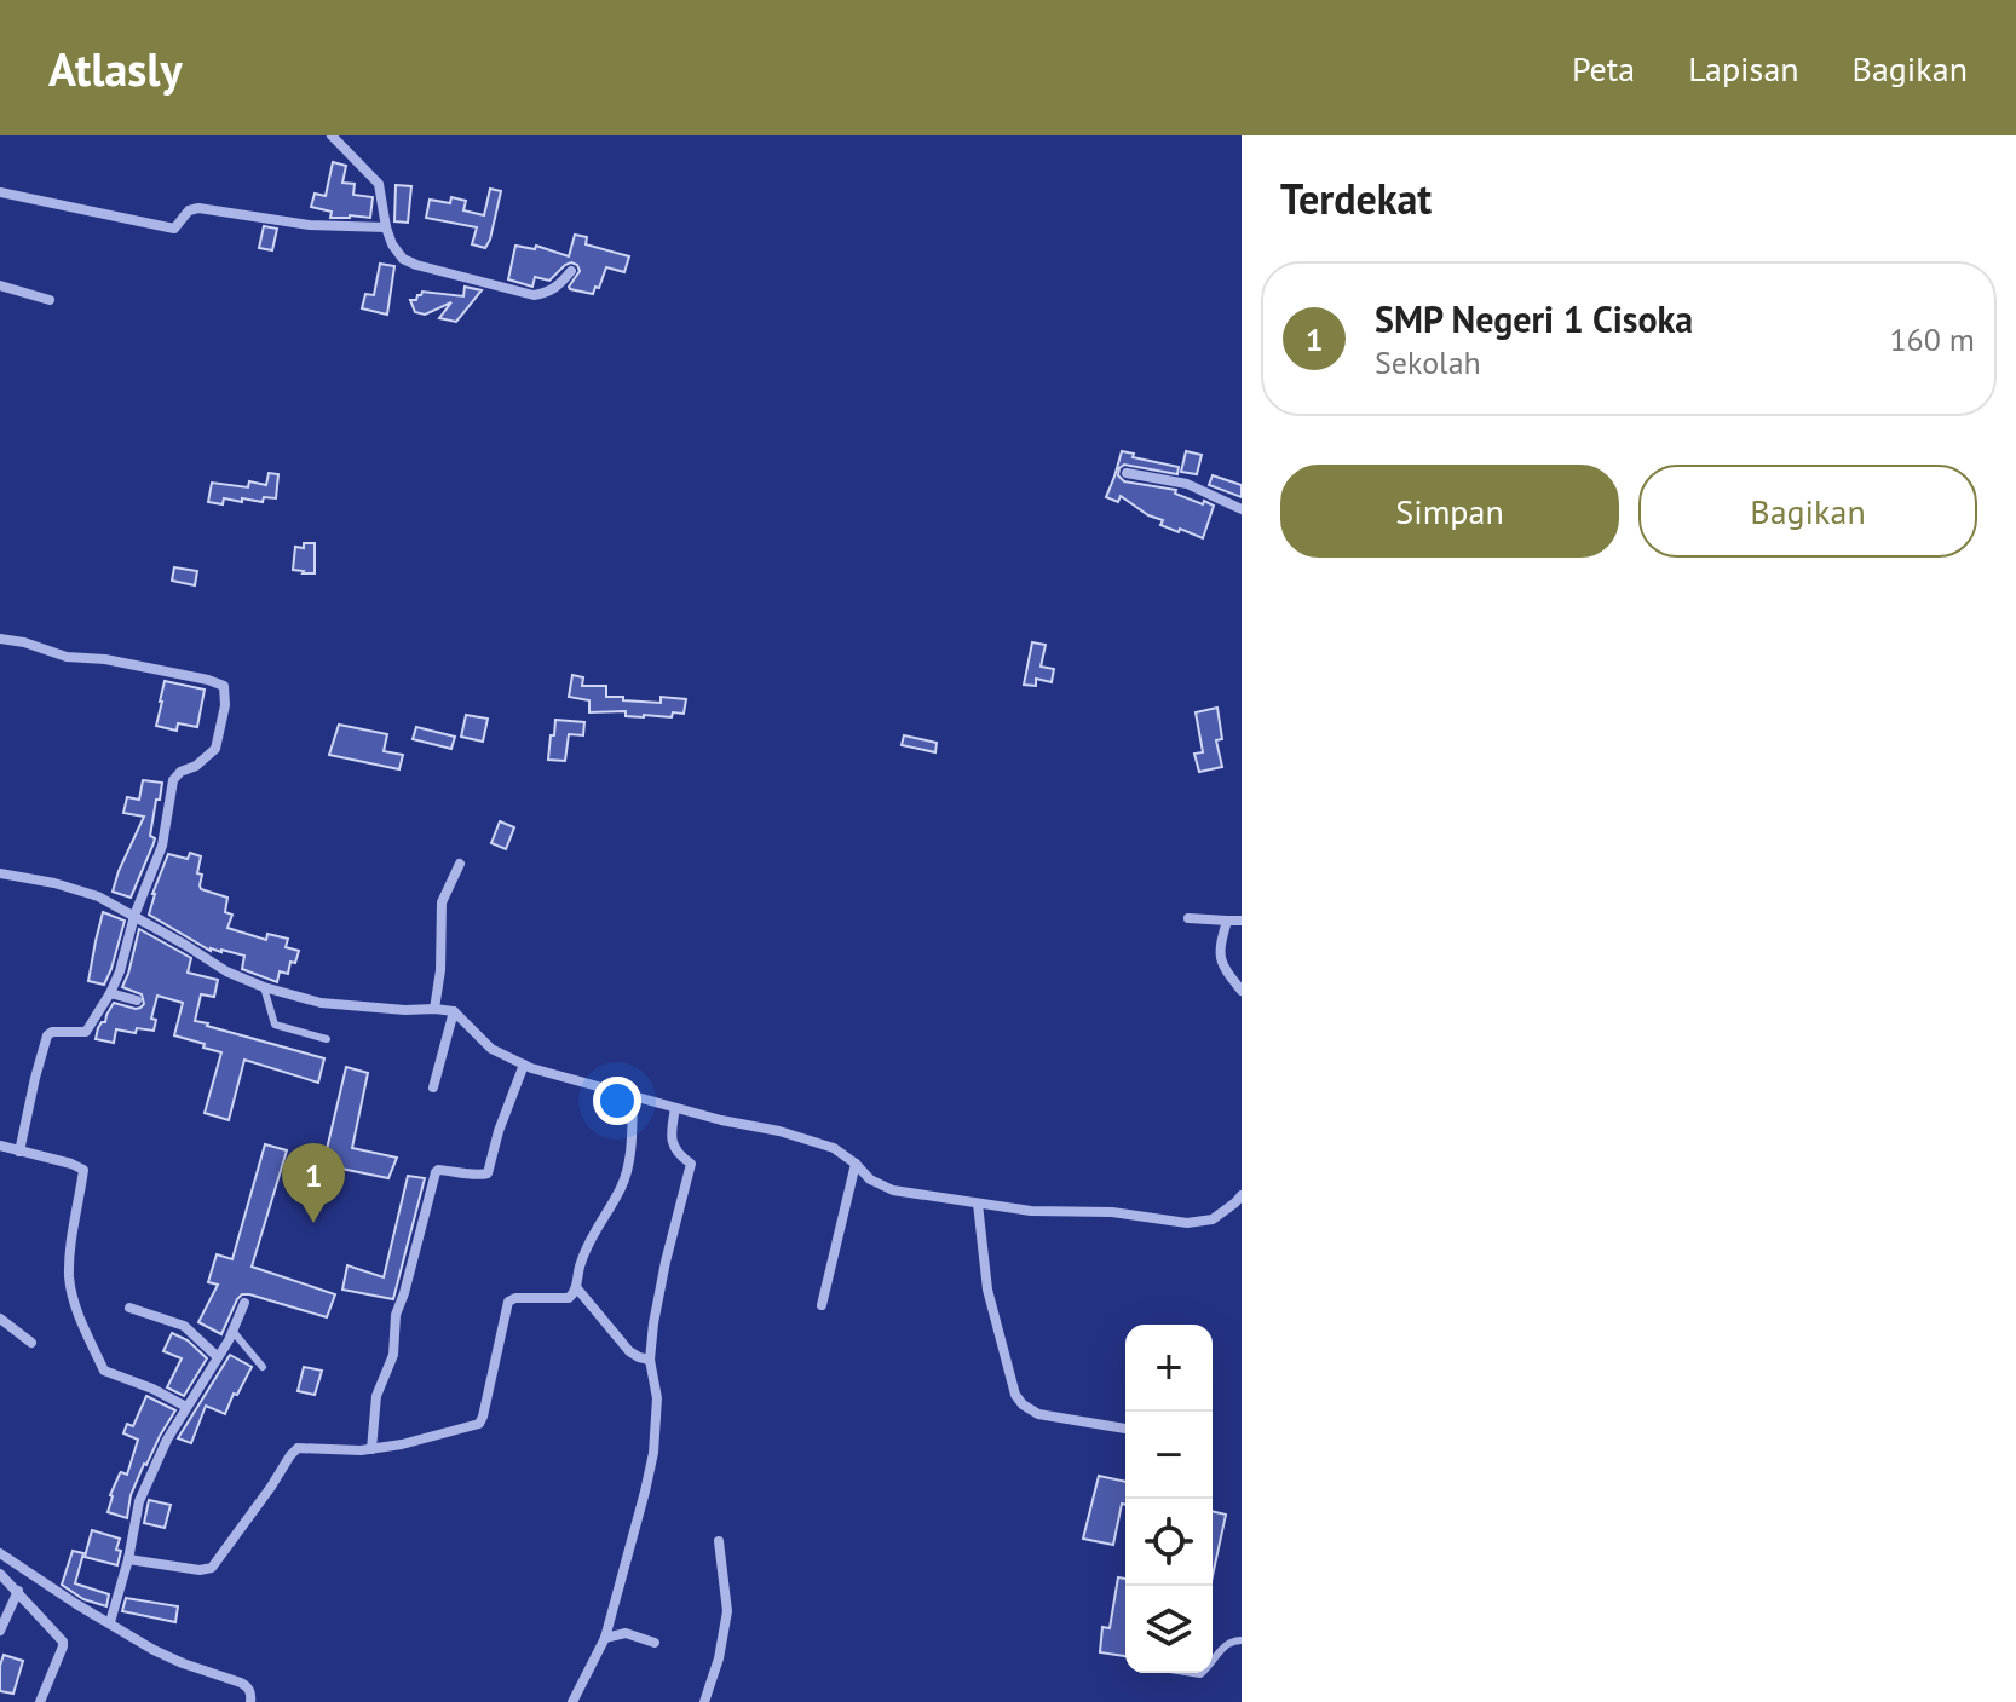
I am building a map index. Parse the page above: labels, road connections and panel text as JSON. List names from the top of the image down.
{
  "page": {
    "header": "Atlasly",
    "nav": ["Peta", "Lapisan", "Bagikan"],
    "heading": "Terdekat",
    "list": [
      {
        "mark": "1",
        "name": "SMP Negeri 1 Cisoka",
        "note": "Sekolah",
        "value": "160 m"
      }
    ],
    "buttons": ["Simpan", "Bagikan"],
    "pins": "1",
    "map_buttons": ["+", "−"]
  }
}
